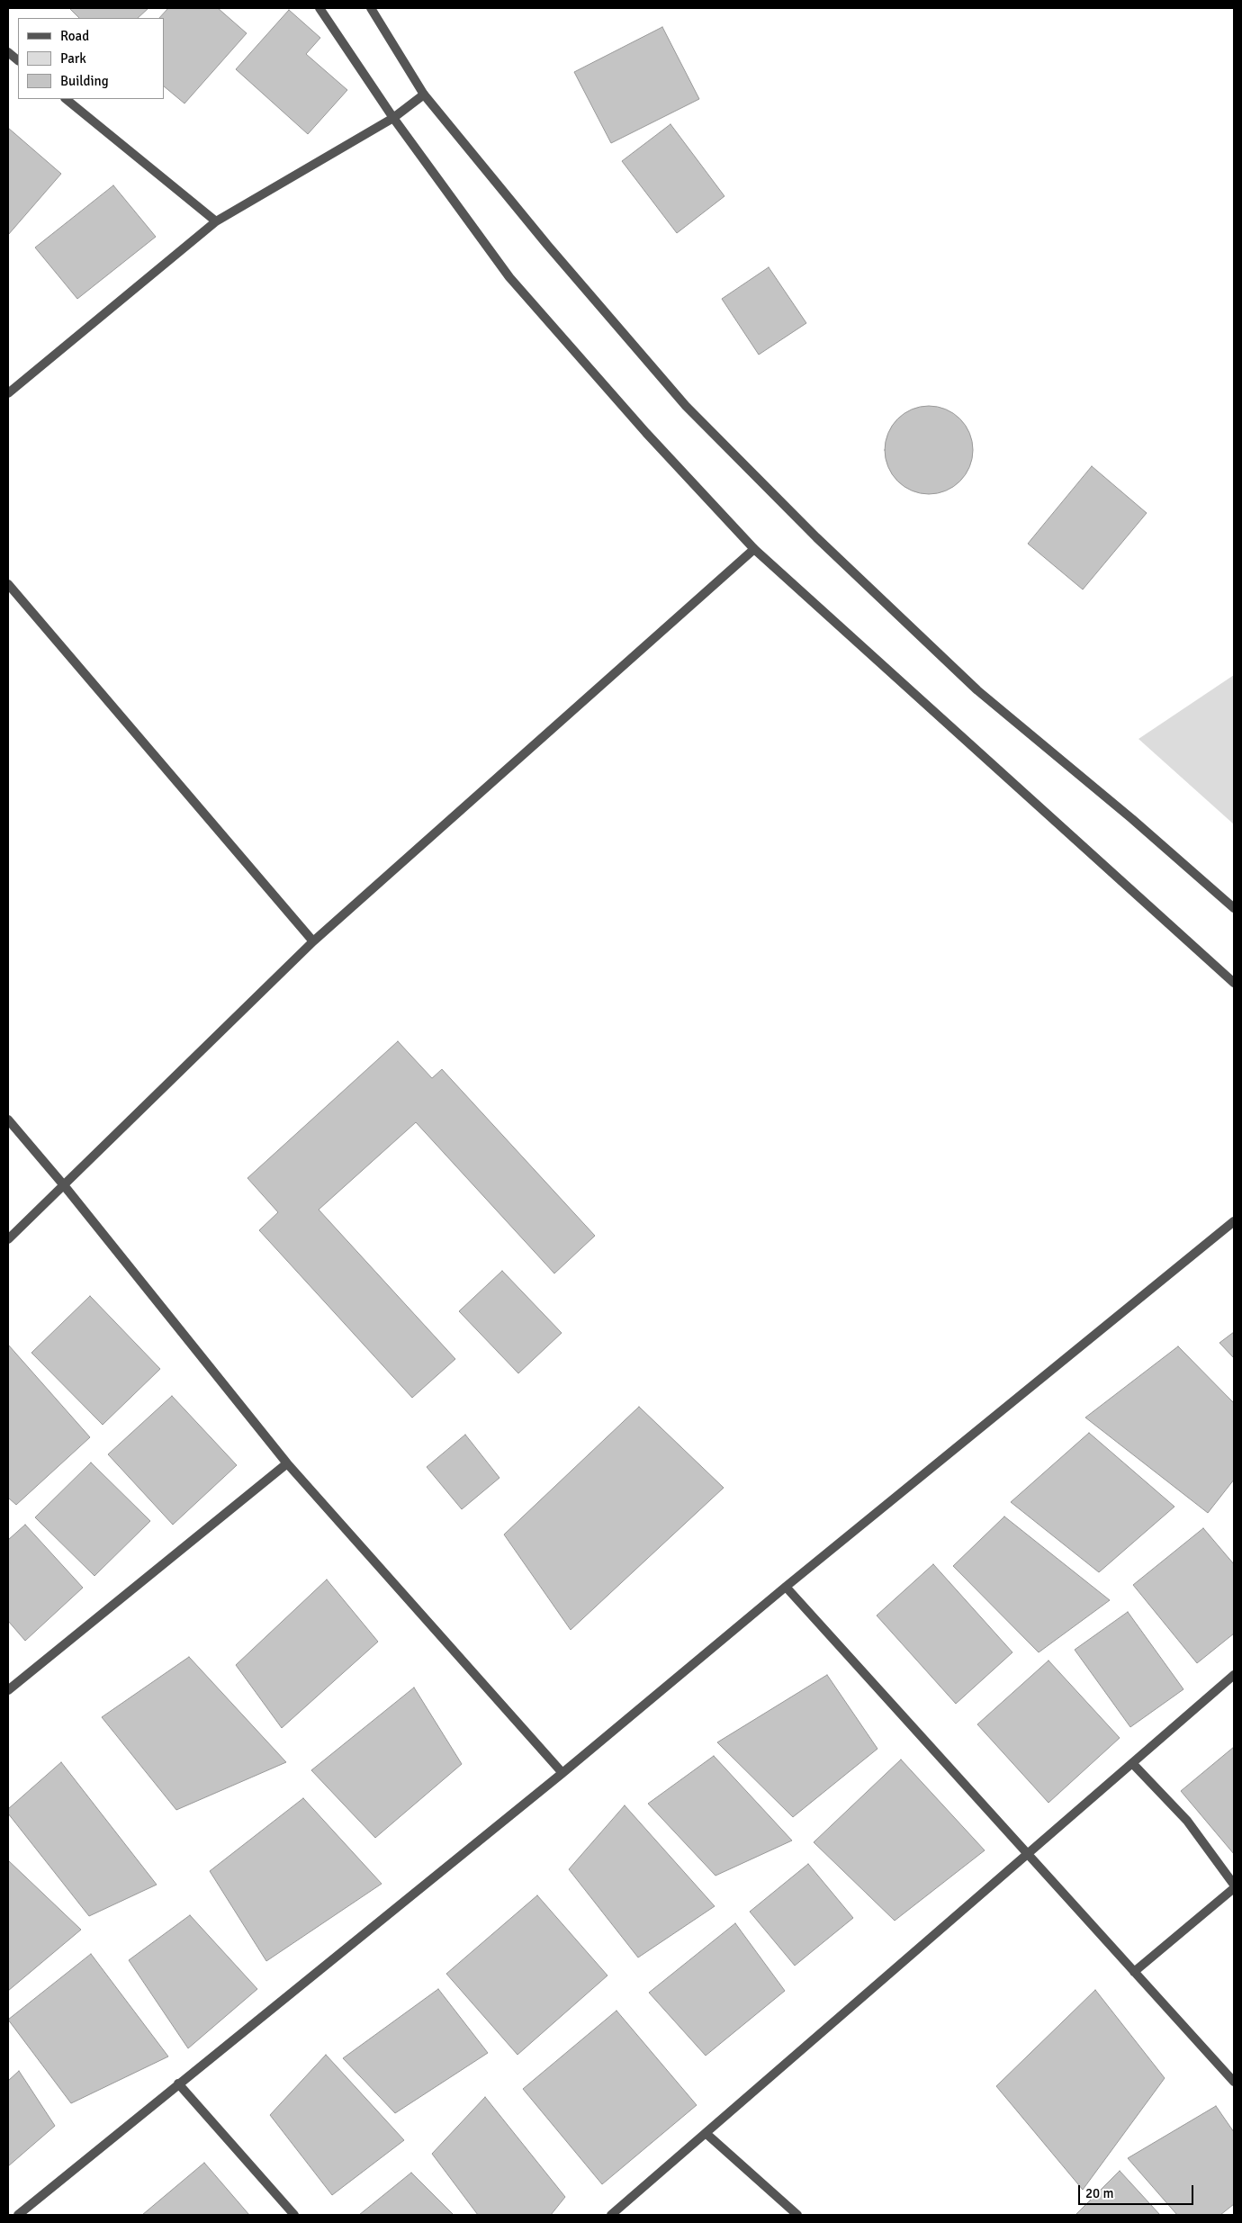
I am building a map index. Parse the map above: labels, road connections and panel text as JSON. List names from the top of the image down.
{
  "legend": ["Road", "Park", "Building"],
  "scale_bar": "20 m"
}
